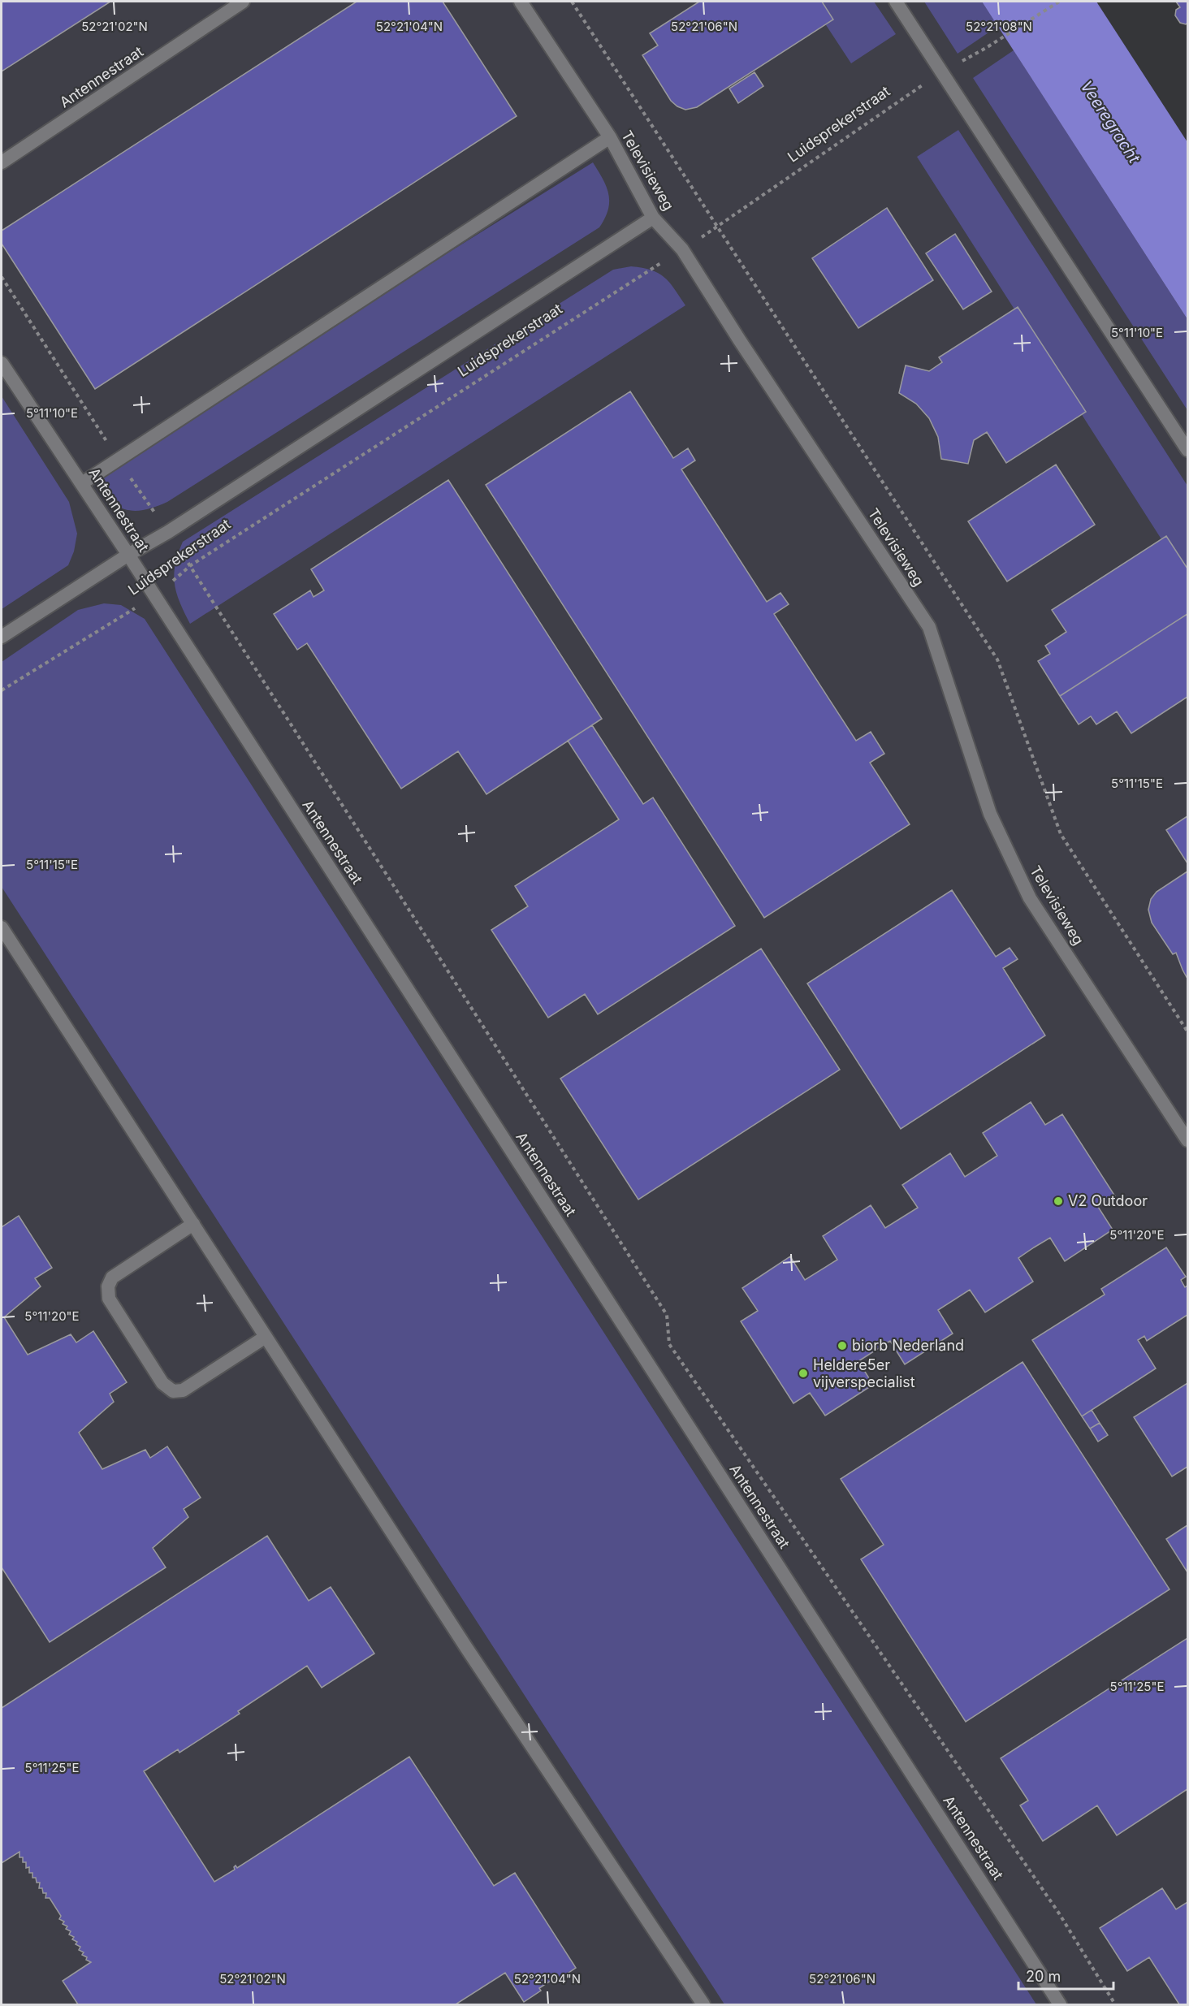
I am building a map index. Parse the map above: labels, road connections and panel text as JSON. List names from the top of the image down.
{
  "streets": {
    "street": ["Antennestraat", "Luidsprekerstraat", "Televisieweg"]
  },
  "crossings": [
    ["Antennestraat", "Luidsprekerstraat"],
    ["Luidsprekerstraat", "Televisieweg"]
  ],
  "water": ["Veeregracht"],
  "places": ["V2 Outdoor", "biorb Nederland", "Heldere5er vijverspecialist"],
  "scale_bar": "20 m",
  "coordinates": [
    "52°21'02\"N",
    "52°21'04\"N",
    "52°21'06\"N",
    "52°21'08\"N",
    "5°11'10\"E",
    "5°11'15\"E",
    "5°11'20\"E",
    "5°11'25\"E"
  ]
}
